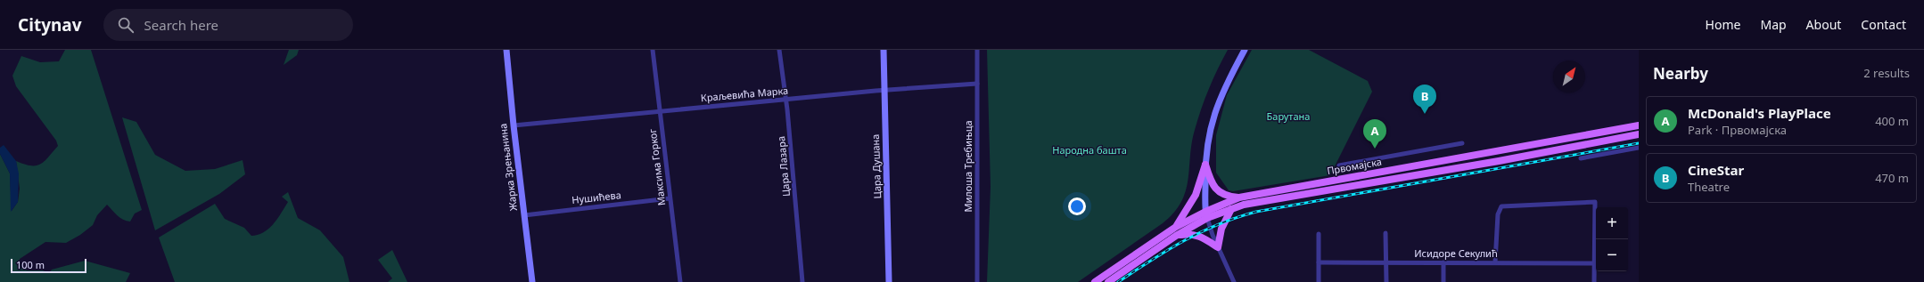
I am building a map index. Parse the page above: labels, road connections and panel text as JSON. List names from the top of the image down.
{
  "streets": {
    "main road": ["Првомајска"],
    "street": [
      "Краљевића Марка",
      "Цара Лазара",
      "Цара Душана",
      "Милоша Требињца",
      "Жарка Зрењанина",
      "Максима Горког",
      "Нушићева",
      "Исидоре Секулић"
    ]
  },
  "crossings": [
    ["Краљевића Марка", "Цара Лазара"],
    ["Краљевића Марка", "Цара Душана"],
    ["Краљевића Марка", "Милоша Требињца"],
    ["Краљевића Марка", "Жарка Зрењанина"],
    ["Краљевића Марка", "Максима Горког"],
    ["Жарка Зрењанина", "Нушићева"],
    ["Максима Горког", "Нушићева"]
  ],
  "parks": ["Барутана", "Народна башта"],
  "scale_bar": "100 m",
  "north": "top right",
  "page": {
    "header": "Citynav",
    "search": "Search here",
    "nav": [
      "Home",
      "Map",
      "About",
      "Contact"
    ],
    "heading": ["Nearby", "2 results"],
    "pins": ["B", "A"],
    "list": [
      {
        "mark": "A",
        "name": "McDonald's PlayPlace",
        "note": "Park · Првомајска",
        "value": "400 m"
      },
      {
        "mark": "B",
        "name": "CineStar",
        "note": "Theatre",
        "value": "470 m"
      }
    ],
    "map_buttons": ["+", "−"],
    "scale": "100 m"
  }
}
